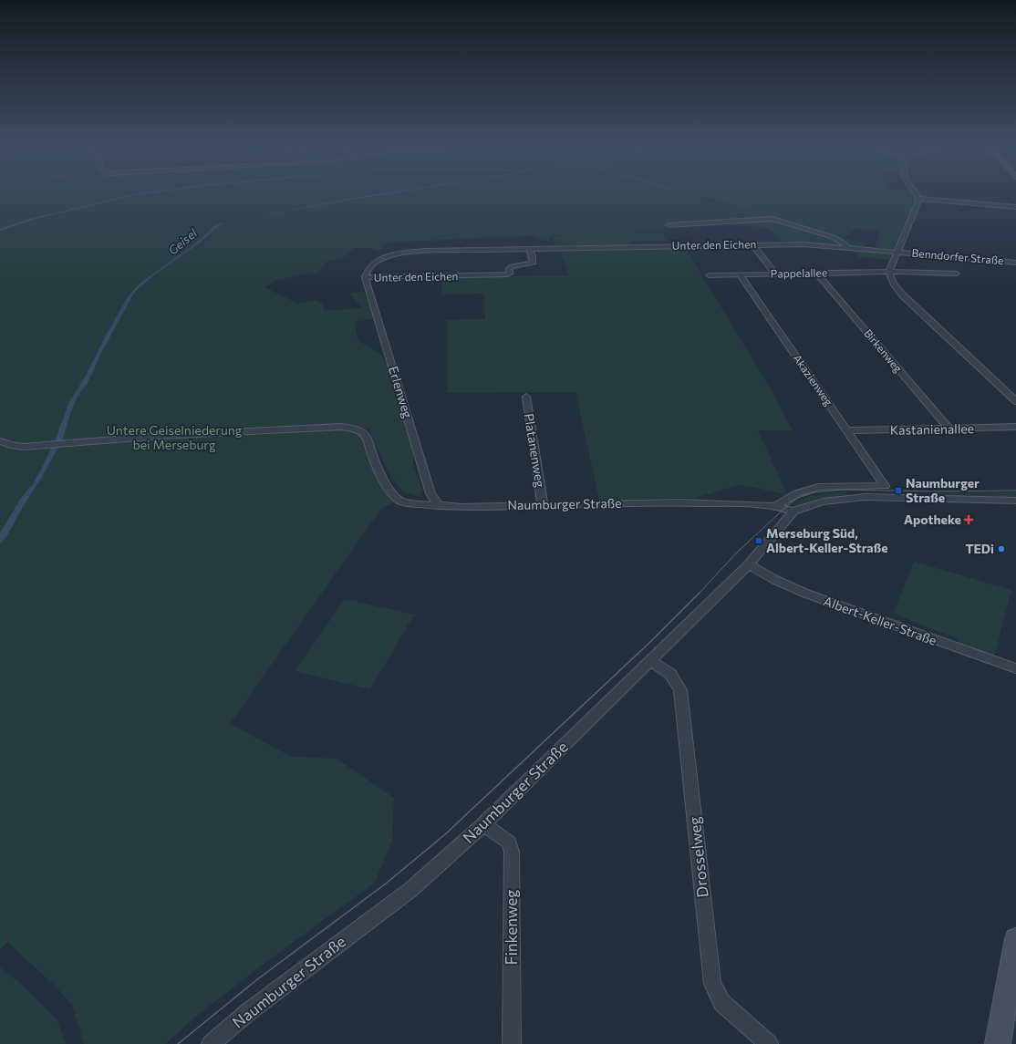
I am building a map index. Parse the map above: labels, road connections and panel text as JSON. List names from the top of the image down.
{
  "streets": {
    "street": [
      "Unter den Eichen",
      "Benndorfer Straße",
      "Pappelallee",
      "Birkenweg",
      "Akazienweg",
      "Erlenweg",
      "Kastanienallee",
      "Platanenweg",
      "Naumburger Straße",
      "Albert-Keller-Straße",
      "Drosselweg",
      "Finkenweg"
    ]
  },
  "crossings": [
    ["Unter den Eichen", "Benndorfer Straße"],
    ["Unter den Eichen", "Erlenweg"],
    ["Pappelallee", "Birkenweg"],
    ["Pappelallee", "Akazienweg"],
    ["Birkenweg", "Kastanienallee"],
    ["Akazienweg", "Kastanienallee"],
    ["Akazienweg", "Naumburger Straße"],
    ["Erlenweg", "Naumburger Straße"],
    ["Platanenweg", "Naumburger Straße"],
    ["Naumburger Straße", "Albert-Keller-Straße"],
    ["Naumburger Straße", "Drosselweg"],
    ["Naumburger Straße", "Finkenweg"]
  ],
  "water": ["Geisel"],
  "parks": ["Untere Geiselniederung bei Merseburg"],
  "places": {
    "transit": ["Naumburger Straße", "Merseburg Süd, Albert-Keller-Straße"],
    "health": ["Apotheke"],
    "other": ["TEDi"]
  }
}
